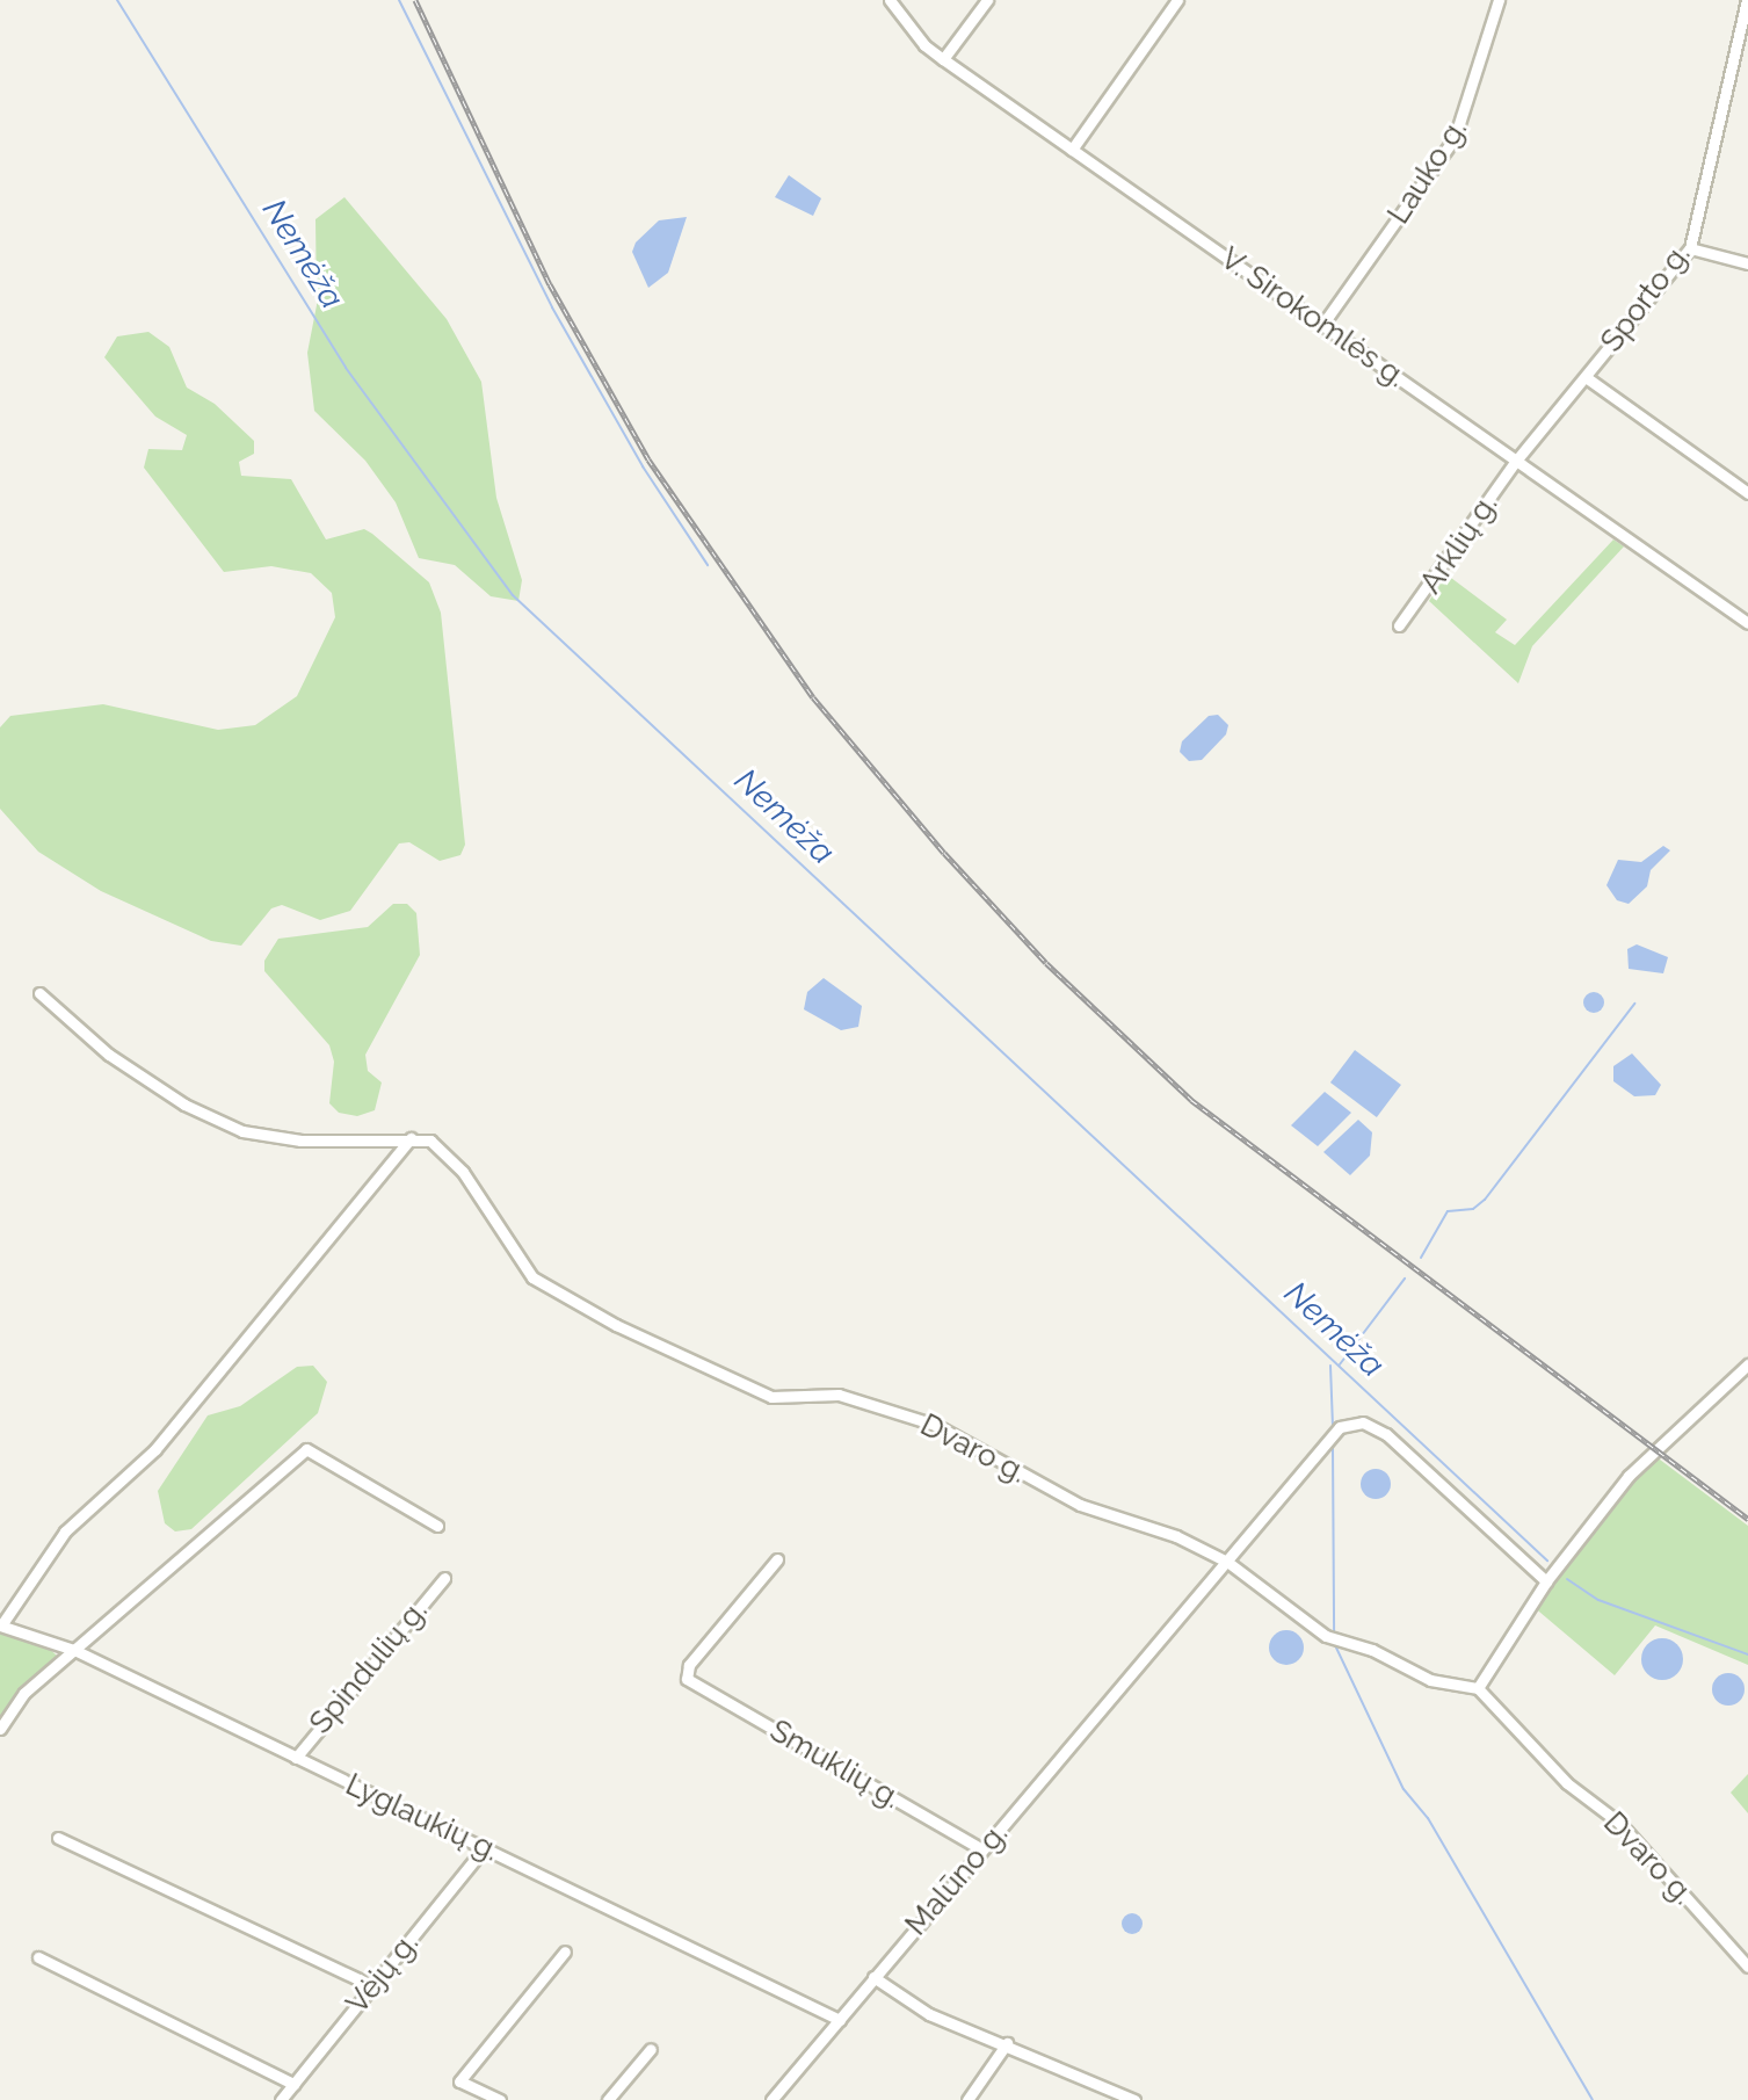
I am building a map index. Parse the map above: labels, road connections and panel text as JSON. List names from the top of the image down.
{
  "streets": {
    "street": [
      "Lauko g.",
      "Sporto g.",
      "V. Sirokomlės g.",
      "Arklių g.",
      "Dvaro g.",
      "Spindulių g.",
      "Smuklių g.",
      "Lyglaukių g.",
      "Malūno g.",
      "Vėjų g."
    ]
  },
  "crossings": [
    ["Lauko g.", "V. Sirokomlės g."],
    ["Sporto g.", "V. Sirokomlės g."],
    ["Sporto g.", "Arklių g."],
    ["V. Sirokomlės g.", "Arklių g."],
    ["Dvaro g.", "Malūno g."],
    ["Spindulių g.", "Lyglaukių g."],
    ["Smuklių g.", "Malūno g."],
    ["Lyglaukių g.", "Malūno g."],
    ["Lyglaukių g.", "Vėjų g."]
  ],
  "water": ["Nemėža"]
}
